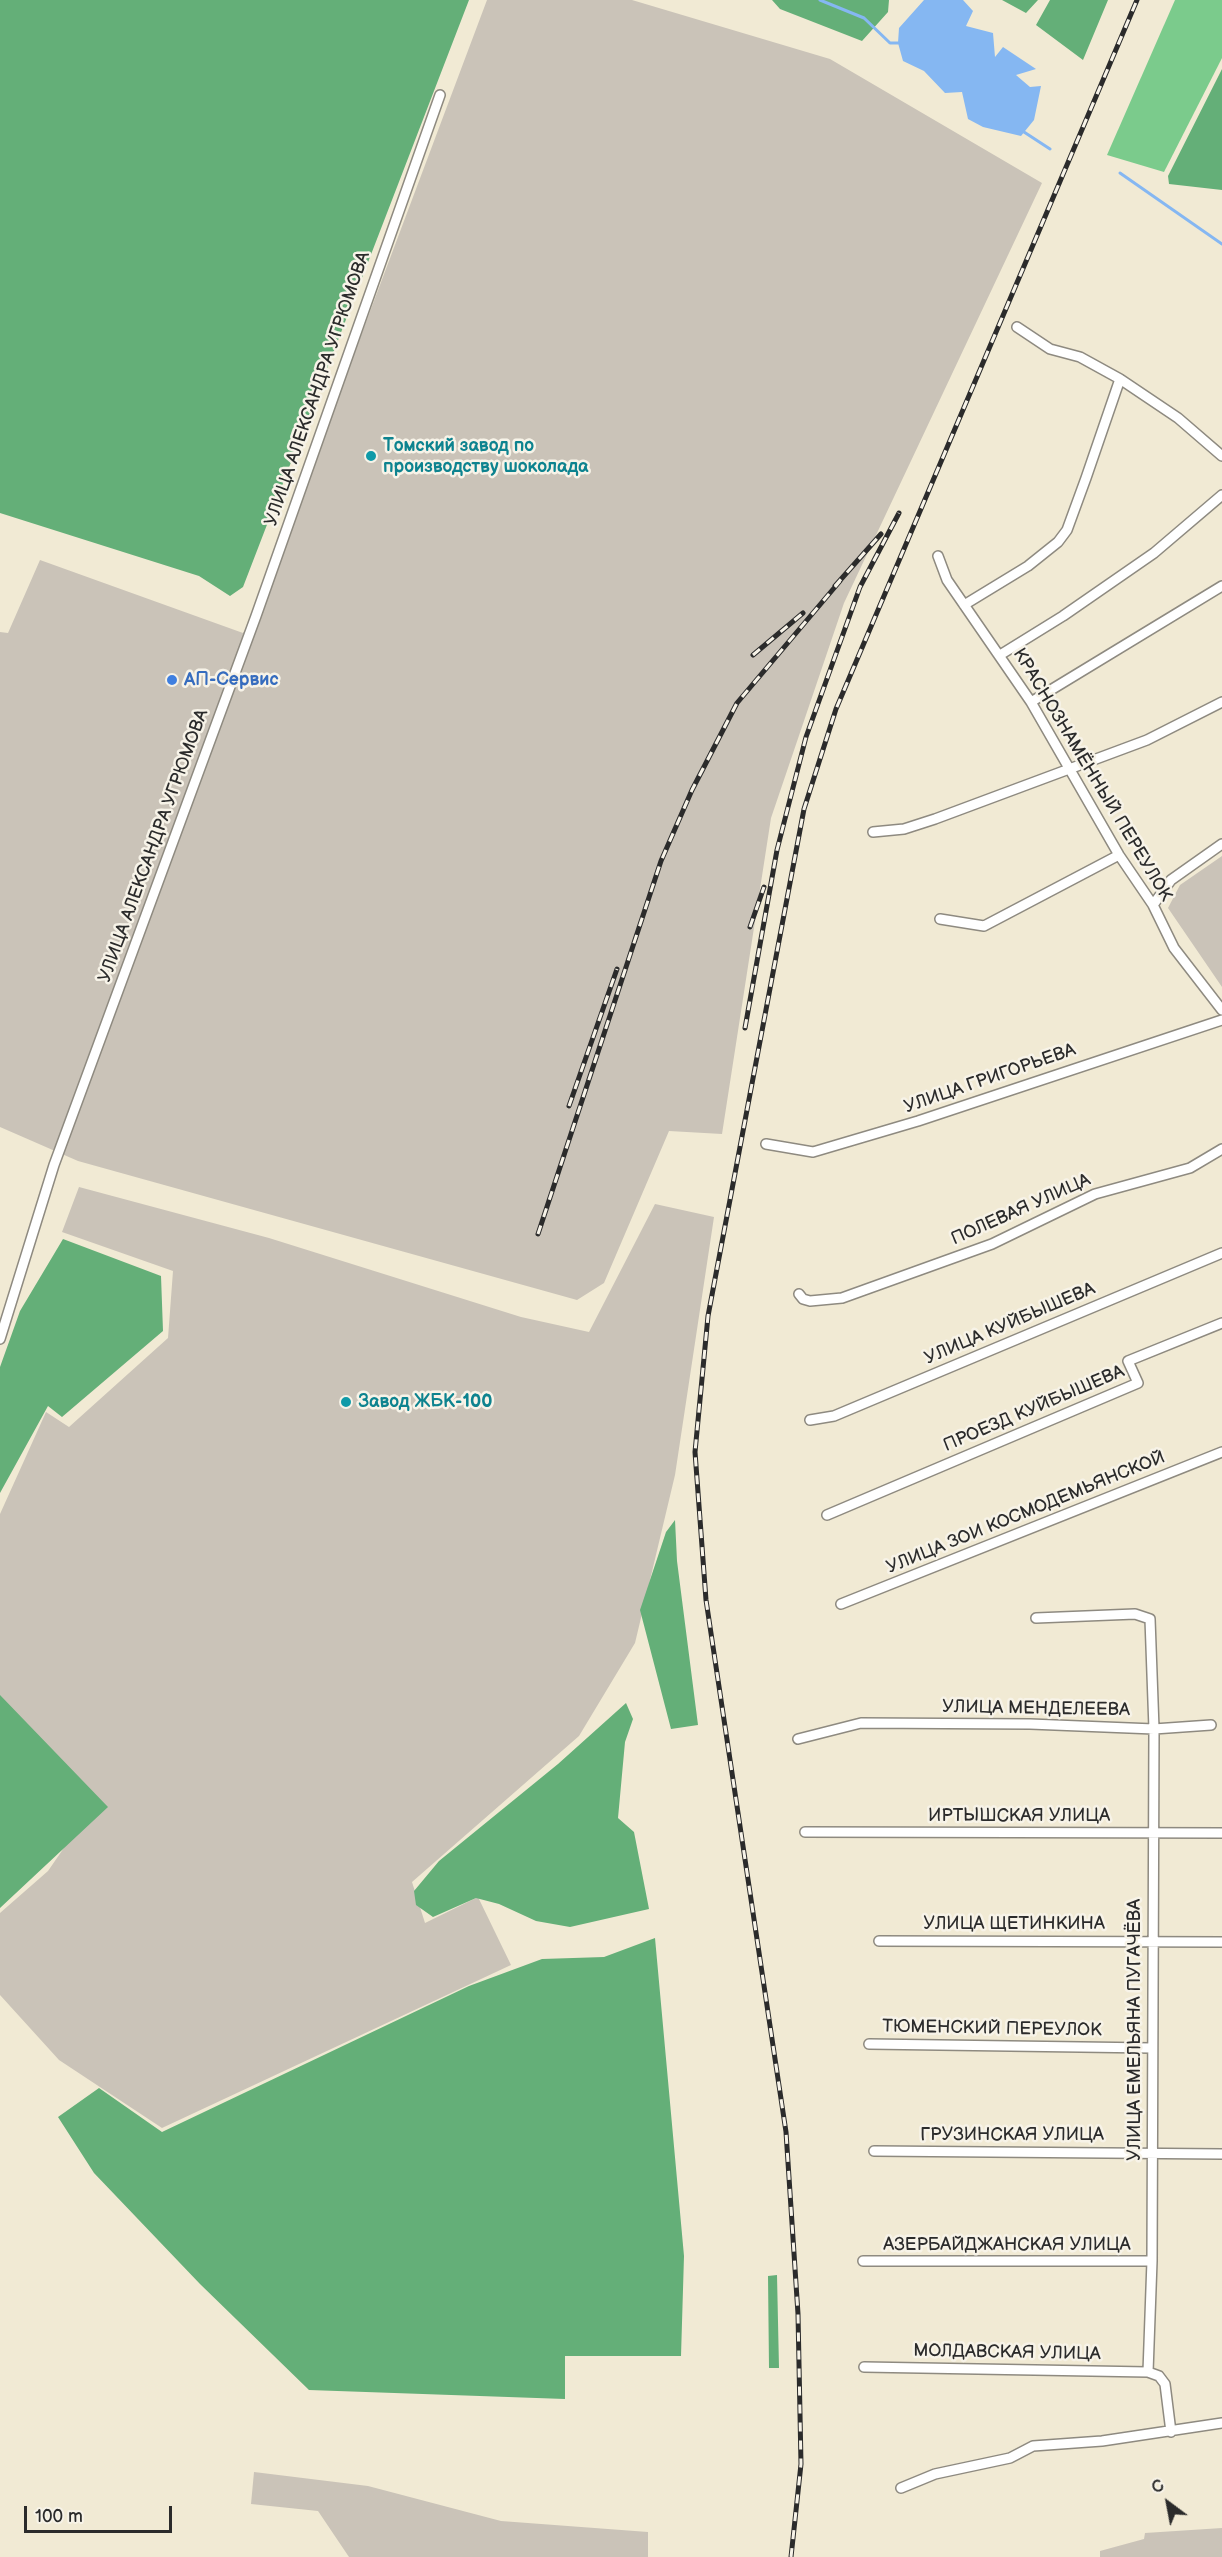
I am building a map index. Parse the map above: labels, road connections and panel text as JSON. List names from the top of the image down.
{
  "streets": {
    "street": [
      "УЛИЦА АЛЕКСАНДРА УГРЮМОВА",
      "КРАСНОЗНАМЁННЫЙ ПЕРЕУЛОК",
      "УЛИЦА ГРИГОРЬЕВА",
      "ПОЛЕВАЯ УЛИЦА",
      "УЛИЦА КУЙБЫШЕВА",
      "ПРОЕЗД КУЙБЫШЕВА",
      "УЛИЦА ЗОИ КОСМОДЕМЬЯНСКОЙ",
      "УЛИЦА МЕНДЕЛЕЕВА",
      "ИРТЫШСКАЯ УЛИЦА",
      "УЛИЦА ЩЕТИНКИНА",
      "ТЮМЕНСКИЙ ПЕРЕУЛОК",
      "УЛИЦА ЕМЕЛЬЯНА ПУГАЧЁВА",
      "ГРУЗИНСКАЯ УЛИЦА",
      "АЗЕРБАЙДЖАНСКАЯ УЛИЦА",
      "МОЛДАВСКАЯ УЛИЦА"
    ]
  },
  "crossings": [
    ["УЛИЦА МЕНДЕЛЕЕВА", "УЛИЦА ЕМЕЛЬЯНА ПУГАЧЁВА"],
    ["ИРТЫШСКАЯ УЛИЦА", "УЛИЦА ЕМЕЛЬЯНА ПУГАЧЁВА"],
    ["УЛИЦА ЩЕТИНКИНА", "УЛИЦА ЕМЕЛЬЯНА ПУГАЧЁВА"],
    ["ТЮМЕНСКИЙ ПЕРЕУЛОК", "УЛИЦА ЕМЕЛЬЯНА ПУГАЧЁВА"],
    ["УЛИЦА ЕМЕЛЬЯНА ПУГАЧЁВА", "ГРУЗИНСКАЯ УЛИЦА"],
    ["УЛИЦА ЕМЕЛЬЯНА ПУГАЧЁВА", "АЗЕРБАЙДЖАНСКАЯ УЛИЦА"],
    ["УЛИЦА ЕМЕЛЬЯНА ПУГАЧЁВА", "МОЛДАВСКАЯ УЛИЦА"]
  ],
  "places": ["Томский завод по производству шоколада", "АП-Сервис", "Завод ЖБК-100"],
  "scale_bar": "100 m",
  "north": "top left"
}
